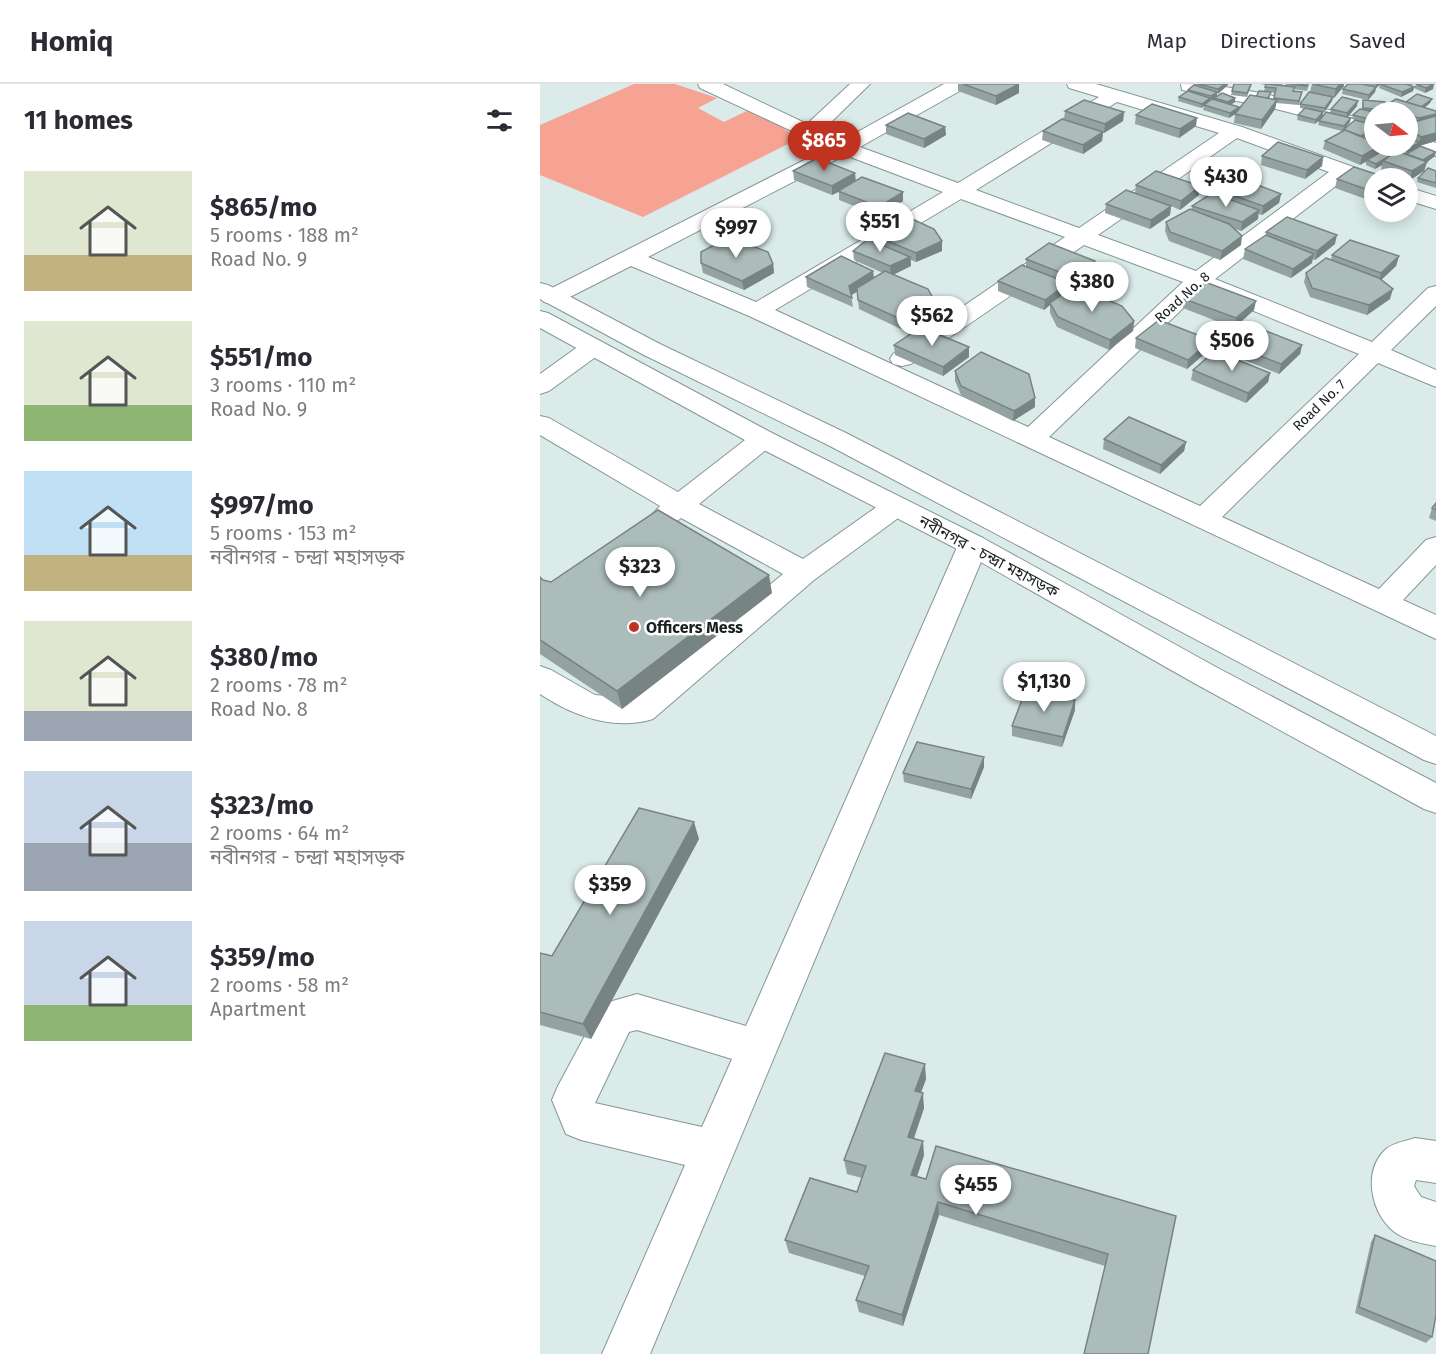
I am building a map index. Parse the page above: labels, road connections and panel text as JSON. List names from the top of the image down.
{
  "streets": {
    "main road": ["Road No. 8", "Road No. 7", "নবীনগর - চন্দ্রা মহাসড়ক"]
  },
  "places": ["Officers Mess"],
  "north": "right",
  "page": {
    "header": "Homiq",
    "nav": ["Map", "Directions", "Saved"],
    "heading": "11 homes",
    "price": [
      "$865",
      "$430",
      "$551",
      "$997",
      "$380",
      "$562",
      "$506",
      "$323",
      "$1,130",
      "$359",
      "$455"
    ],
    "list": [
      {
        "name": "$865/mo",
        "note": "5 rooms · 188 m² · Road No. 9"
      },
      {
        "name": "$551/mo",
        "note": "3 rooms · 110 m² · Road No. 9"
      },
      {
        "name": "$997/mo",
        "note": "5 rooms · 153 m² · নবীনগর - চন্দ্রা মহাসড়ক"
      },
      {
        "name": "$380/mo",
        "note": "2 rooms · 78 m² · Road No. 8"
      },
      {
        "name": "$323/mo",
        "note": "2 rooms · 64 m² · নবীনগর - চন্দ্রা মহাসড়ক"
      },
      {
        "name": "$359/mo",
        "note": "2 rooms · 58 m² · Apartment"
      }
    ]
  }
}
